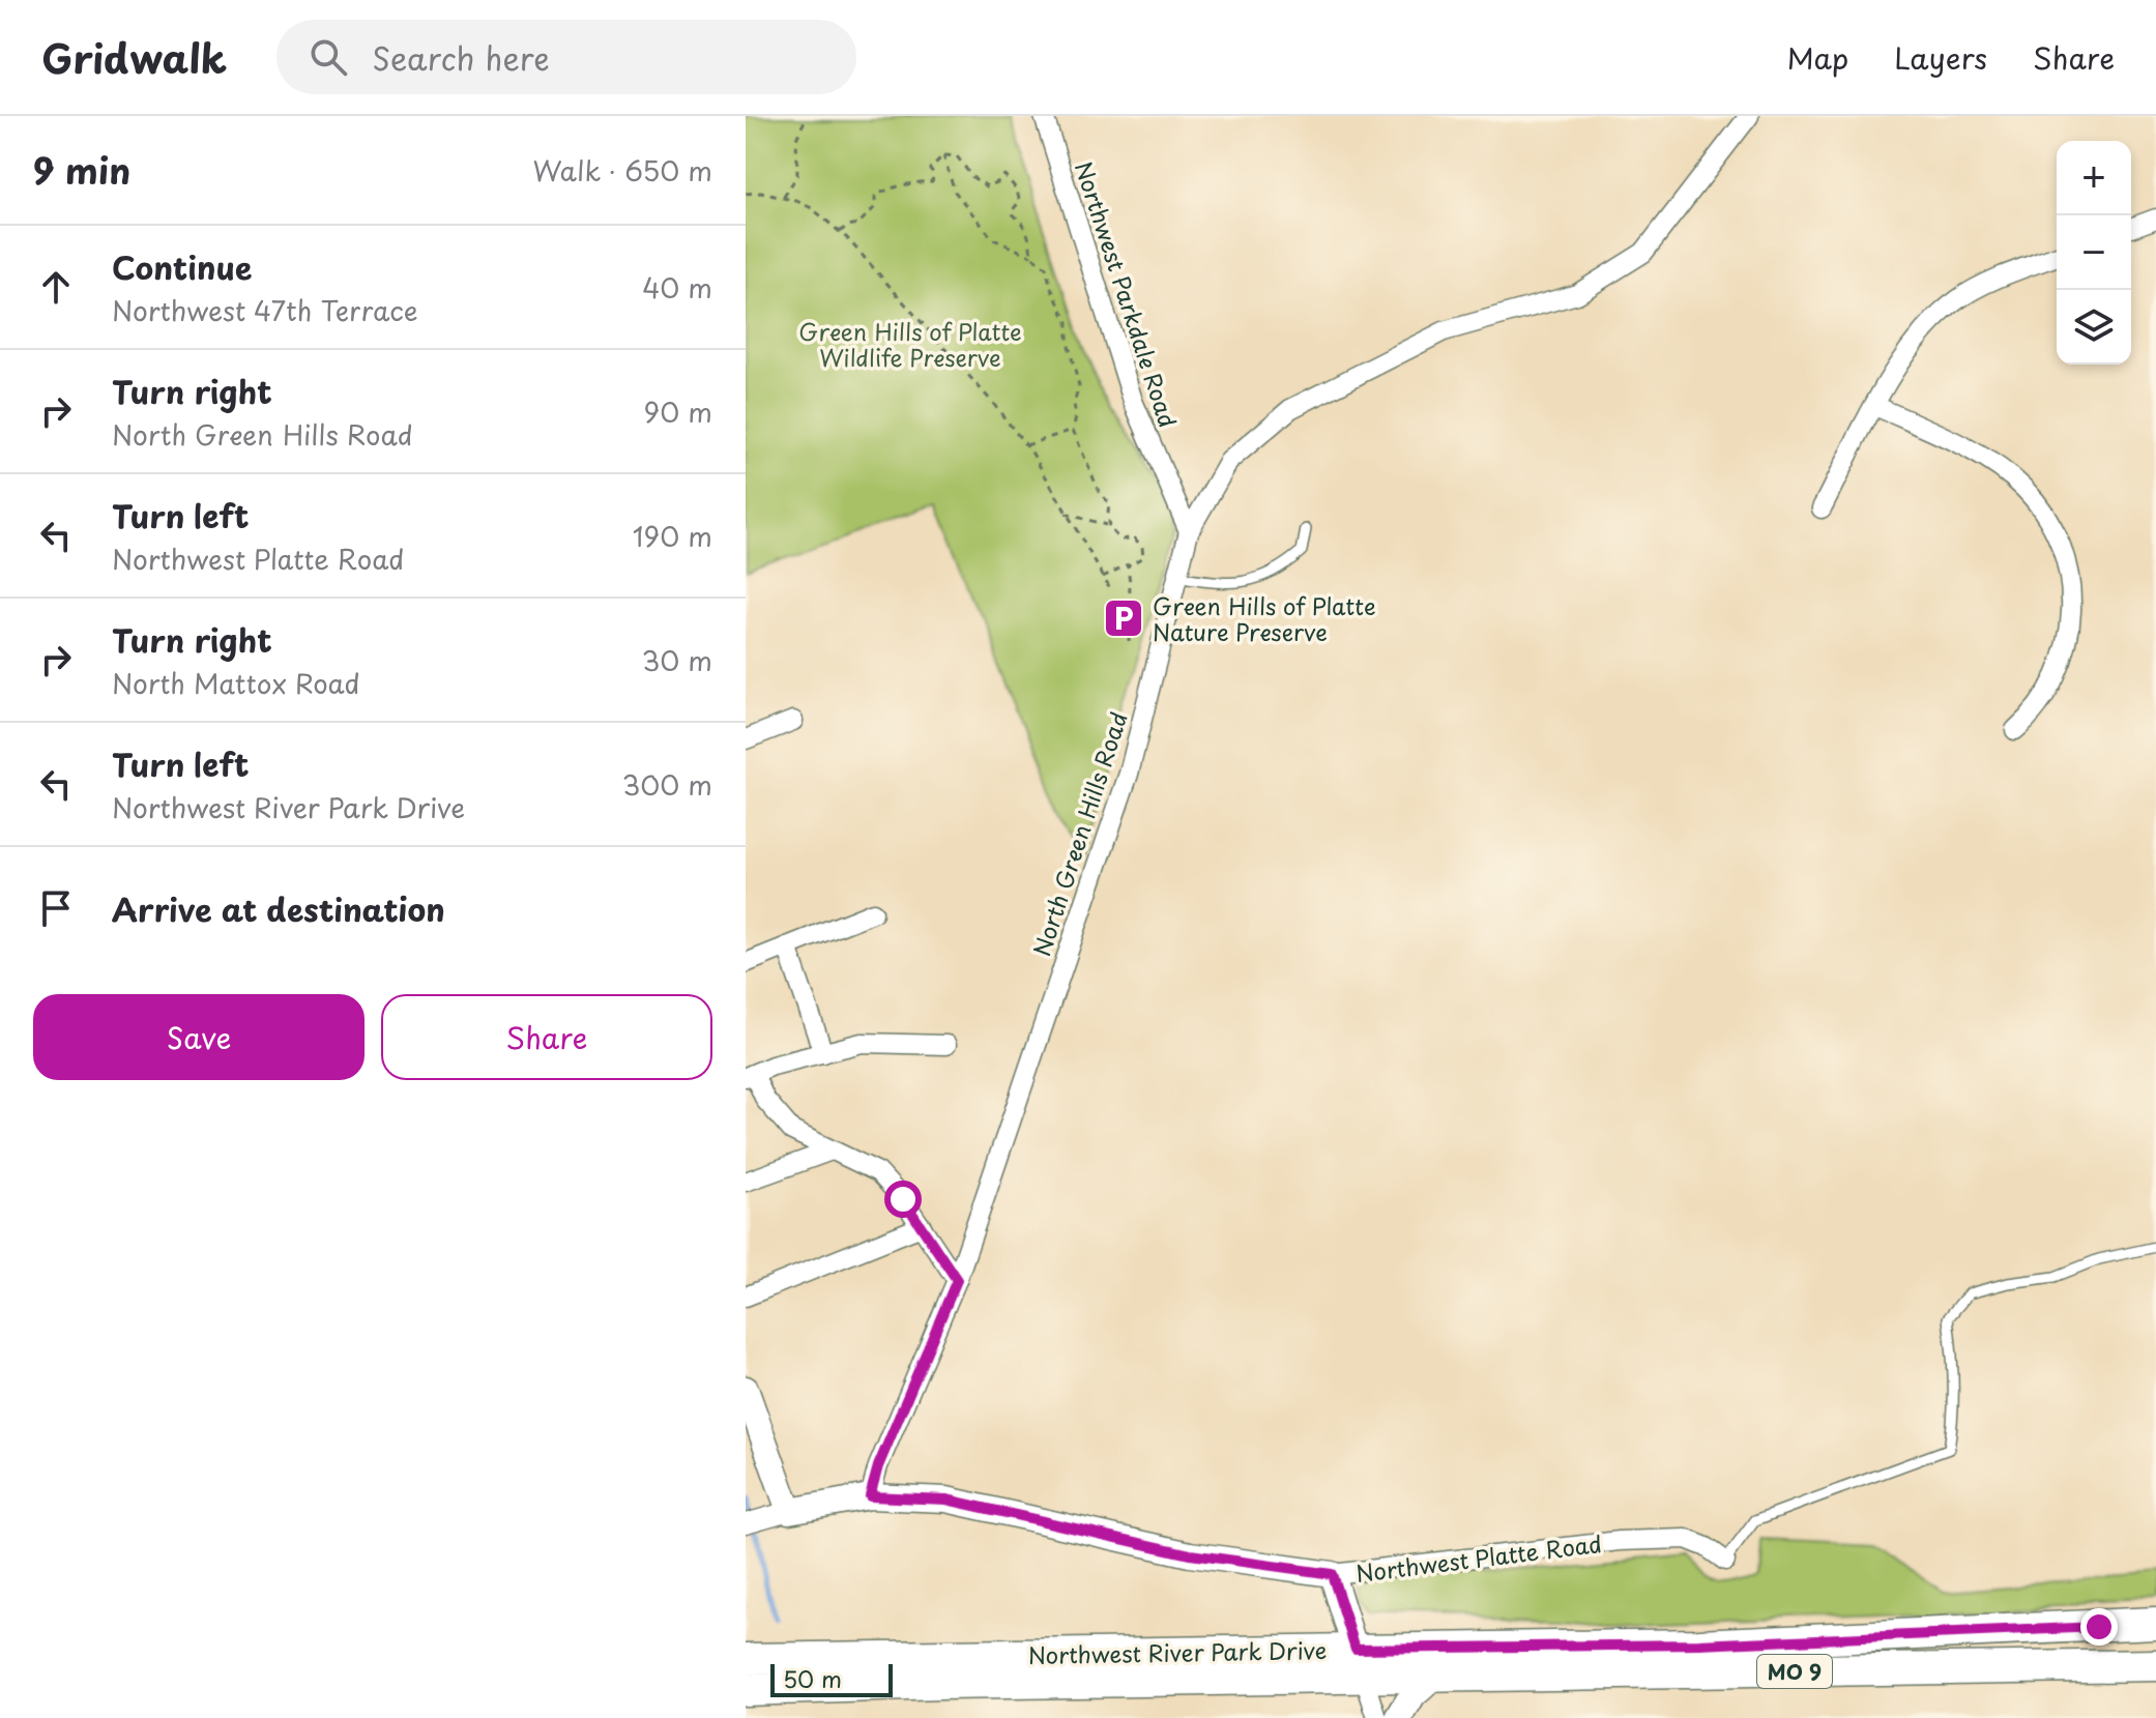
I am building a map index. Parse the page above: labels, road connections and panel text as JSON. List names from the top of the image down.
{
  "streets": {
    "main road": ["Northwest River Park Drive", "MO 9"],
    "street": ["Northwest Parkdale Road", "North Green Hills Road", "Northwest Platte Road"]
  },
  "crossings": [
    ["Northwest Parkdale Road", "North Green Hills Road"],
    ["North Green Hills Road", "Northwest Platte Road"]
  ],
  "parks": ["Green Hills of Platte Wildlife Preserve"],
  "places": {
    "parking": ["Green Hills of Platte Nature Preserve"]
  },
  "scale_bar": "50 m",
  "page": {
    "header": "Gridwalk",
    "search": "Search here",
    "nav": ["Map", "Layers", "Share"],
    "heading": ["9 min", "Walk · 650 m"],
    "map_buttons": ["+", "−"],
    "list": [
      ["Continue", "Northwest 47th Terrace", "40 m"],
      ["Turn right", "North Green Hills Road", "90 m"],
      ["Turn left", "Northwest Platte Road", "190 m"],
      ["Turn right", "North Mattox Road", "30 m"],
      ["Turn left", "Northwest River Park Drive", "300 m"],
      "Arrive at destination"
    ],
    "buttons": ["Save", "Share"],
    "scale": "50 m"
  }
}
